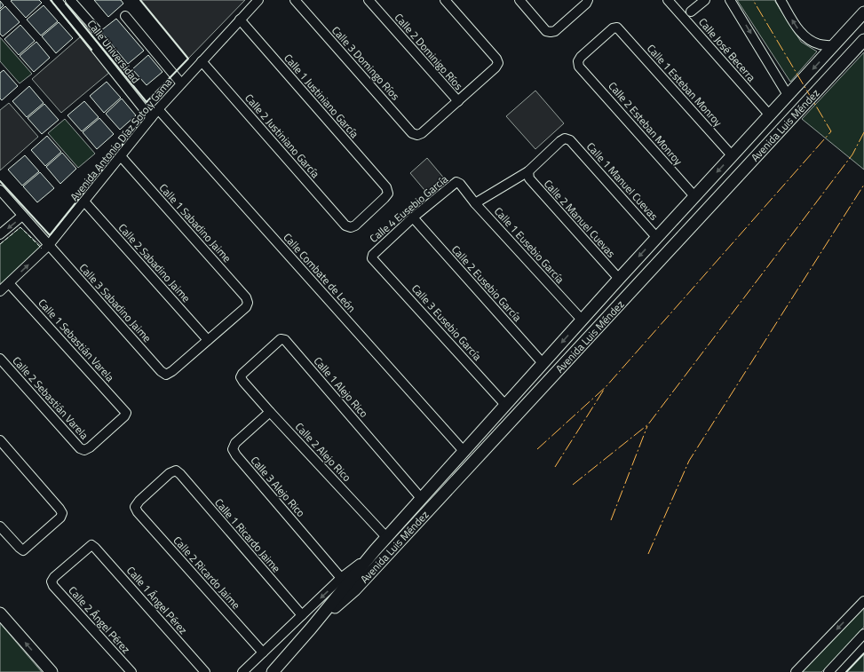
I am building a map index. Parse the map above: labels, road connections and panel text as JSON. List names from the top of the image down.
{
  "streets": {
    "main road": ["Avenida Luis Méndez"],
    "street": [
      "Calle José Becerra",
      "Calle Universidad",
      "Calle 2 Dominigo Ríos",
      "Calle 3 Domingo Ríos",
      "Calle 1 Esteban Monroy",
      "Calle 1 Justiniano García",
      "Calle 2 Esteban Monroy",
      "Calle 2 Justiniano García",
      "Avenida Antonio Díaz Soto y Gama",
      "Calle 1 Manuel Cuevas",
      "Calle 4 Eusebio García",
      "Calle 2 Manuel Cuevas",
      "Calle 1 Sabadino Jaime",
      "Calle 1 Eusebio García",
      "Calle 2 Sabadino Jaime",
      "Calle Combate de León",
      "Calle 2 Eusebio García",
      "Calle 3 Sabadino Jaime",
      "Calle 3 Eusebio García",
      "Calle 1 Sebastián Varela",
      "Calle 1 Alejo Rico",
      "Calle 2 Sebastián Varela",
      "Calle 2 Alejo Rico",
      "Calle 3 Alejo Rico",
      "Calle 1 Ricardo Jaime",
      "Calle 2 Ricardo Jaime",
      "Calle 1 Ángel Pérez",
      "Calle 2 Ángel Pérez"
    ]
  },
  "crossings": [
    ["Calle José Becerra", "Avenida Luis Méndez"],
    ["Calle Universidad", "Avenida Antonio Díaz Soto y Gama"],
    ["Calle 2 Dominigo Ríos", "Calle 3 Domingo Ríos"],
    ["Calle 1 Esteban Monroy", "Calle 2 Esteban Monroy"],
    ["Calle 1 Esteban Monroy", "Avenida Luis Méndez"],
    ["Calle 1 Justiniano García", "Calle 2 Justiniano García"],
    ["Calle 1 Justiniano García", "Avenida Antonio Díaz Soto y Gama"],
    ["Calle 2 Esteban Monroy", "Avenida Luis Méndez"],
    ["Avenida Luis Méndez", "Calle 1 Manuel Cuevas"],
    ["Avenida Luis Méndez", "Calle 2 Manuel Cuevas"],
    ["Avenida Luis Méndez", "Calle 1 Eusebio García"],
    ["Avenida Luis Méndez", "Calle Combate de León"],
    ["Avenida Luis Méndez", "Calle 2 Eusebio García"],
    ["Avenida Luis Méndez", "Calle 3 Eusebio García"],
    ["Avenida Luis Méndez", "Calle 1 Alejo Rico"],
    ["Avenida Luis Méndez", "Calle 2 Alejo Rico"],
    ["Avenida Luis Méndez", "Calle 3 Alejo Rico"],
    ["Avenida Luis Méndez", "Calle 1 Ricardo Jaime"],
    ["Avenida Luis Méndez", "Calle 2 Ricardo Jaime"],
    ["Calle 2 Justiniano García", "Avenida Antonio Díaz Soto y Gama"],
    ["Avenida Antonio Díaz Soto y Gama", "Calle 1 Sabadino Jaime"],
    ["Avenida Antonio Díaz Soto y Gama", "Calle 2 Sabadino Jaime"],
    ["Avenida Antonio Díaz Soto y Gama", "Calle Combate de León"],
    ["Avenida Antonio Díaz Soto y Gama", "Calle 3 Sabadino Jaime"],
    ["Avenida Antonio Díaz Soto y Gama", "Calle 1 Sebastián Varela"],
    ["Calle 1 Manuel Cuevas", "Calle 2 Manuel Cuevas"],
    ["Calle 4 Eusebio García", "Calle 1 Eusebio García"],
    ["Calle 4 Eusebio García", "Calle 2 Eusebio García"],
    ["Calle 4 Eusebio García", "Calle 3 Eusebio García"],
    ["Calle 1 Sabadino Jaime", "Calle 2 Sabadino Jaime"],
    ["Calle 1 Sabadino Jaime", "Calle 3 Sabadino Jaime"],
    ["Calle 2 Sabadino Jaime", "Calle 3 Sabadino Jaime"],
    ["Calle 1 Sebastián Varela", "Calle 2 Sebastián Varela"],
    ["Calle 1 Alejo Rico", "Calle 2 Alejo Rico"],
    ["Calle 2 Alejo Rico", "Calle 3 Alejo Rico"],
    ["Calle 1 Ricardo Jaime", "Calle 2 Ricardo Jaime"],
    ["Calle 1 Ángel Pérez", "Calle 2 Ángel Pérez"]
  ]
}
